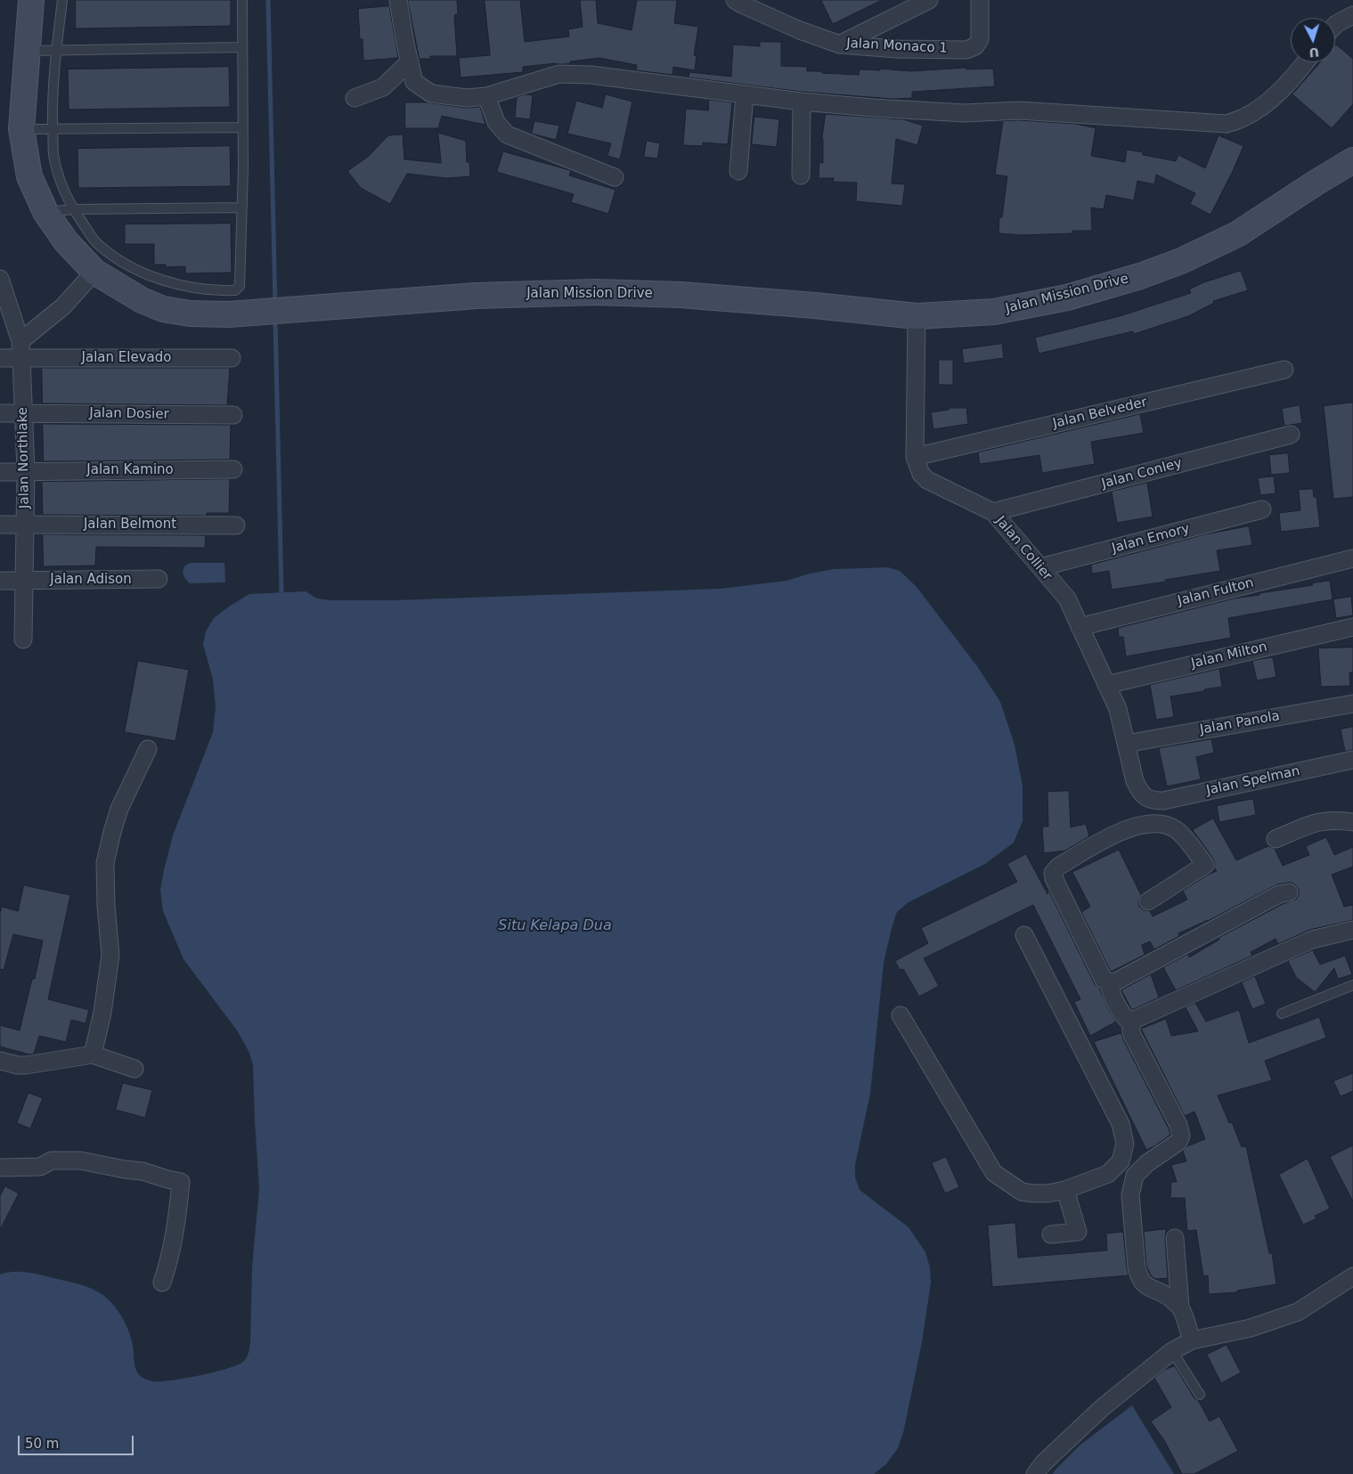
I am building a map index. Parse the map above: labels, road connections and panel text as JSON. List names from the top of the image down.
{
  "streets": {
    "street": [
      "Jalan Monaco 1",
      "Jalan Mission Drive",
      "Jalan Elevado",
      "Jalan Belveder",
      "Jalan Dosier",
      "Jalan Northlake",
      "Jalan Kamino",
      "Jalan Conley",
      "Jalan Belmont",
      "Jalan Emory",
      "Jalan Collier",
      "Jalan Adison",
      "Jalan Fulton",
      "Jalan Milton",
      "Jalan Panola",
      "Jalan Spelman"
    ]
  },
  "crossings": [
    ["Jalan Mission Drive", "Jalan Collier"],
    ["Jalan Elevado", "Jalan Northlake"],
    ["Jalan Belveder", "Jalan Collier"],
    ["Jalan Dosier", "Jalan Northlake"],
    ["Jalan Northlake", "Jalan Kamino"],
    ["Jalan Northlake", "Jalan Belmont"],
    ["Jalan Northlake", "Jalan Adison"],
    ["Jalan Conley", "Jalan Collier"],
    ["Jalan Emory", "Jalan Collier"],
    ["Jalan Collier", "Jalan Fulton"],
    ["Jalan Collier", "Jalan Milton"],
    ["Jalan Collier", "Jalan Panola"],
    ["Jalan Collier", "Jalan Spelman"]
  ],
  "water": ["Situ Kelapa Dua"],
  "scale_bar": "50 m",
  "north": "bottom"
}
